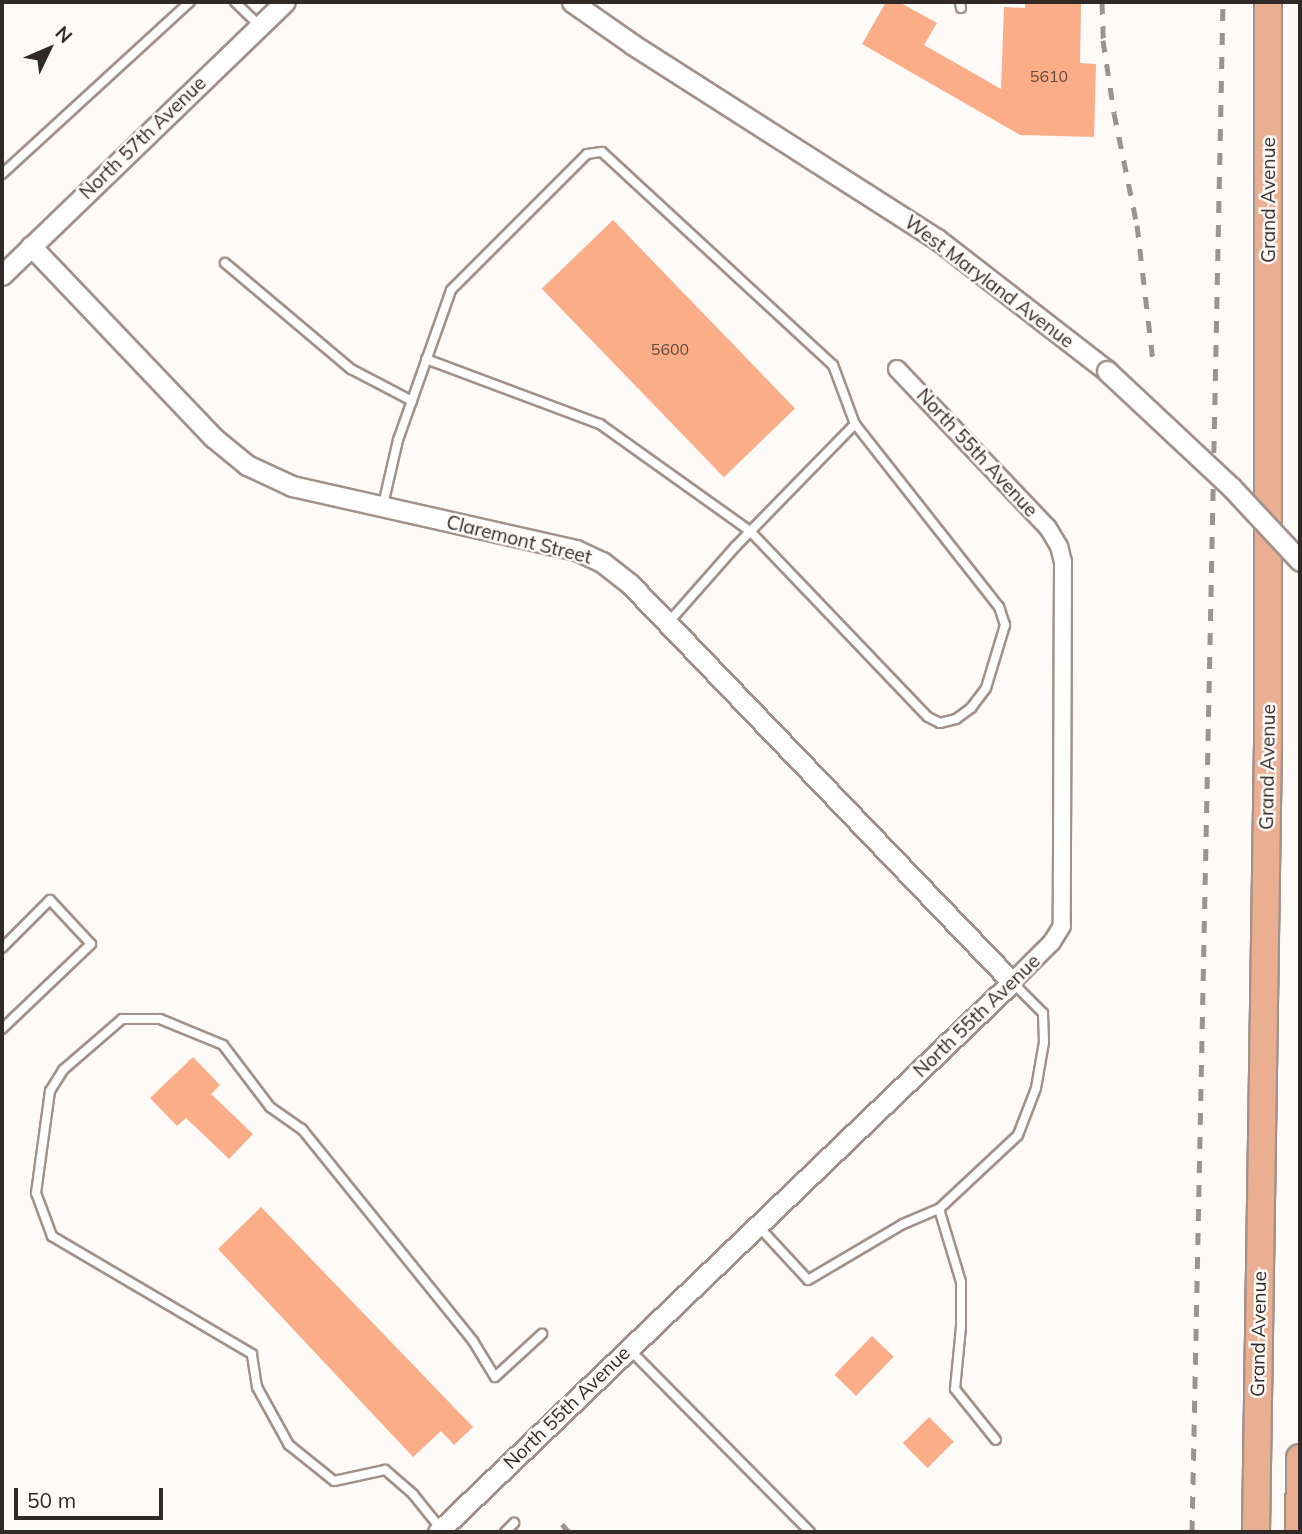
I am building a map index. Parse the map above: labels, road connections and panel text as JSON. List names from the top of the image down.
{
  "streets": {
    "highway": ["Grand Avenue"],
    "street": [
      "North 57th Avenue",
      "West Maryland Avenue",
      "North 55th Avenue",
      "Claremont Street"
    ]
  },
  "crossings": [
    ["North 57th Avenue", "Claremont Street"],
    ["North 55th Avenue", "Claremont Street"]
  ],
  "house_numbers": ["5610", "5600"],
  "scale_bar": "50 m",
  "north": "top right"
}
